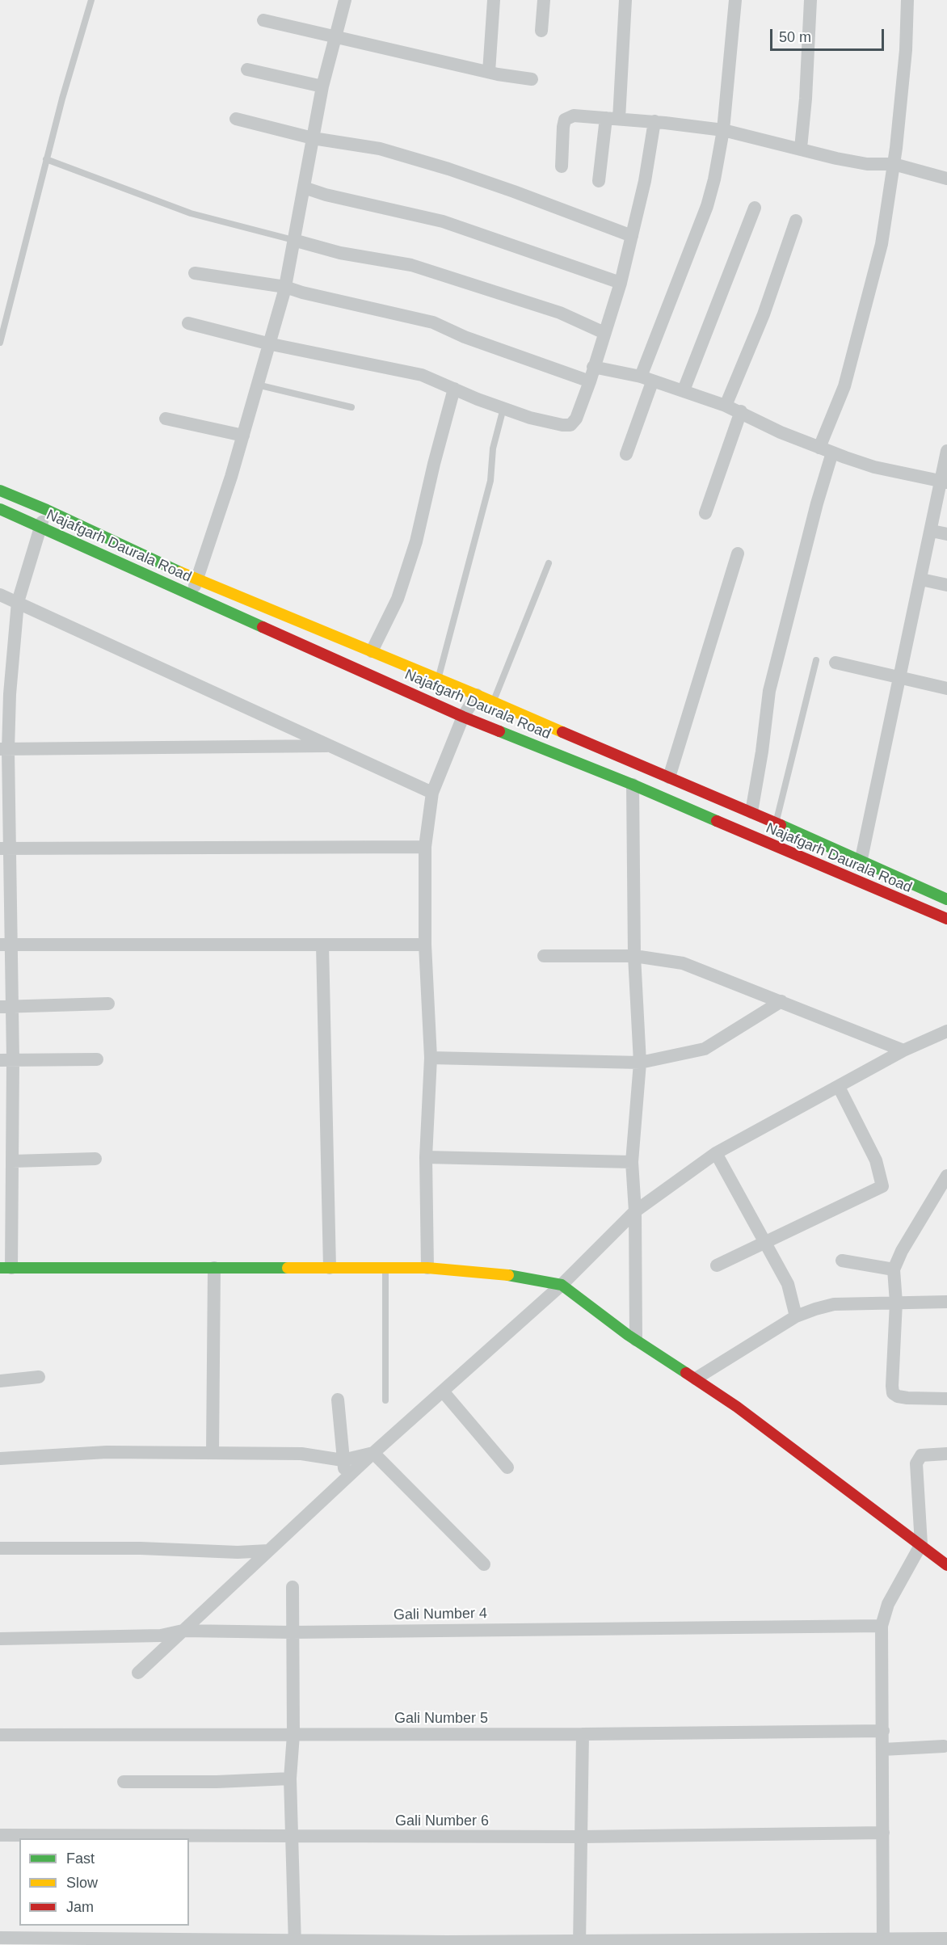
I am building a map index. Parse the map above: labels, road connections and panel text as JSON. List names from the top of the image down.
{
  "streets": {
    "main road": ["Najafgarh Daurala Road"],
    "street": ["Gali Number 4", "Gali Number 5", "Gali Number 6"]
  },
  "legend": ["Fast", "Slow", "Jam"],
  "scale_bar": "50 m"
}
